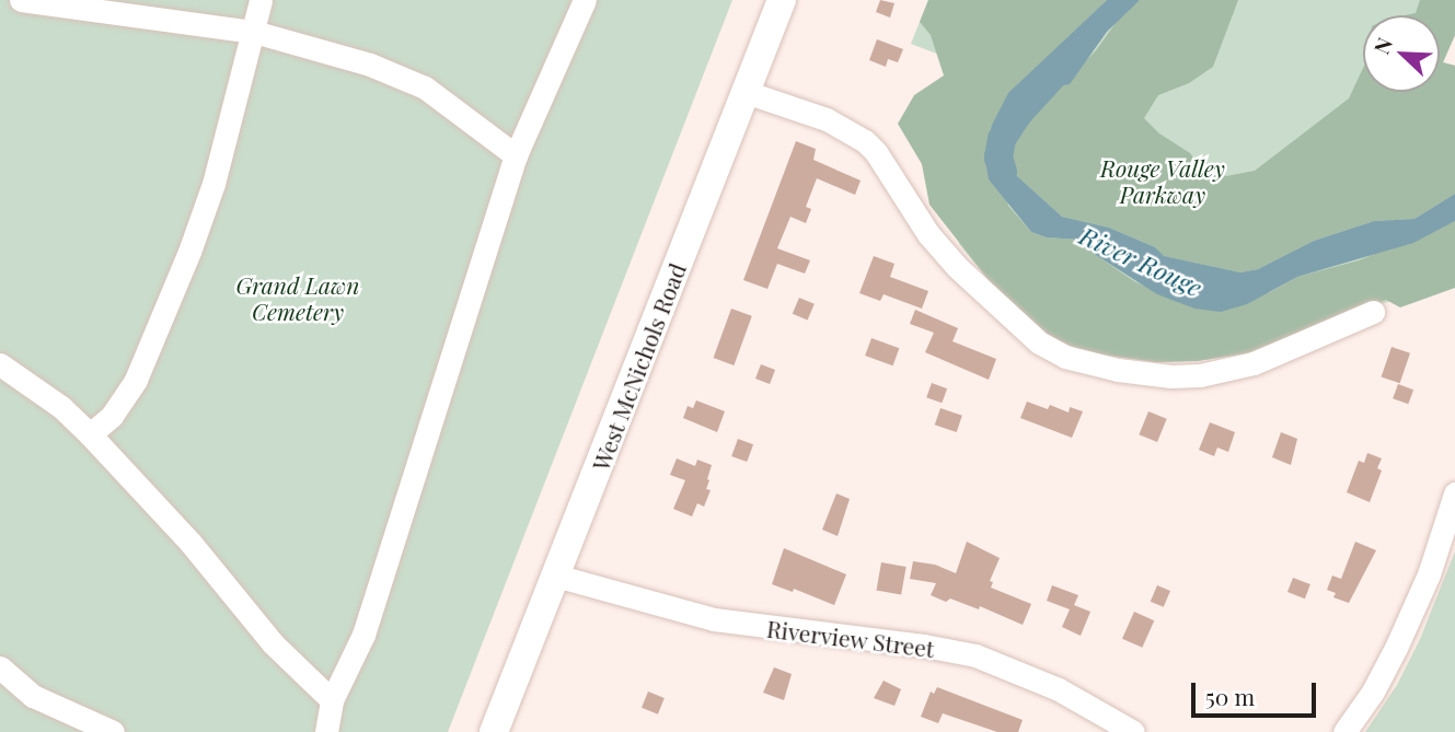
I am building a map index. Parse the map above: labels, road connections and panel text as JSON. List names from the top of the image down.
{
  "streets": {
    "main road": ["West McNichols Road"],
    "street": ["Riverview Street"]
  },
  "crossings": [
    ["West McNichols Road", "Riverview Street"]
  ],
  "water": ["River Rouge"],
  "parks": ["Rouge Valley Parkway", "Grand Lawn Cemetery"],
  "scale_bar": "50 m",
  "north": "top left"
}
